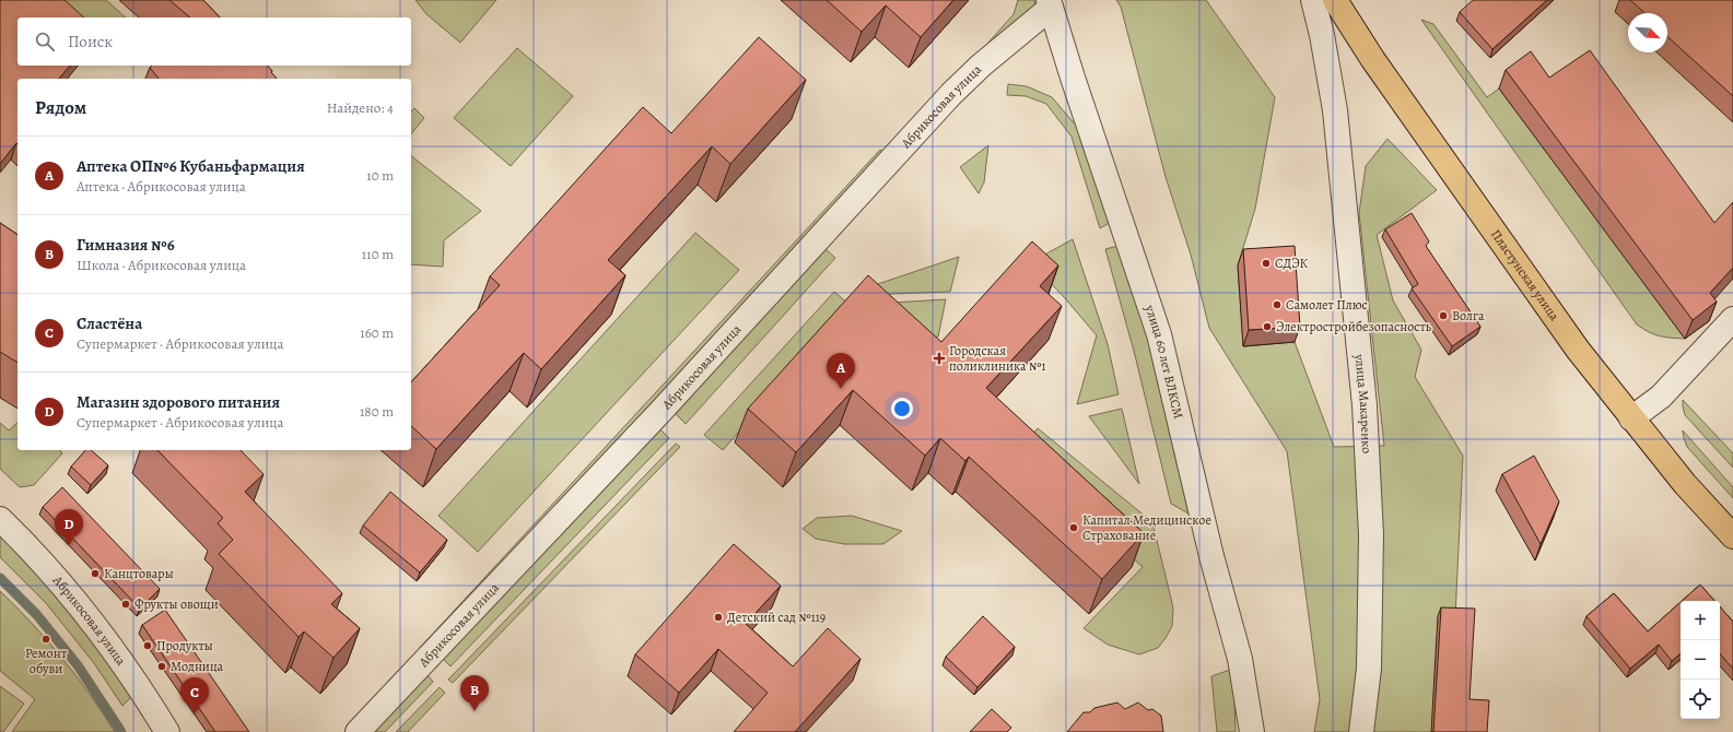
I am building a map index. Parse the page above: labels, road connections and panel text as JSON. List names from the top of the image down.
{
  "streets": {
    "main road": ["Пластунская улица"],
    "street": ["Абрикосовая улица", "улица 60 лет ВЛКСМ", "улица Макаренко"]
  },
  "crossings": [
    ["Абрикосовая улица", "улица 60 лет ВЛКСМ"]
  ],
  "places": {
    "other": [
      "СДЭК",
      "Самолет Плюс",
      "Волга",
      "Электростройбезопасность",
      "Капитал Медицинское Страхование",
      "Канцтовары",
      "Фрукты овощи",
      "Детский сад №119",
      "Ремонт обуви",
      "Продукты",
      "Модница"
    ],
    "health": ["Городская поликлиника №1"]
  },
  "north": "bottom right",
  "page": {
    "search": "Поиск",
    "heading": ["Рядом", "Найдено: 4"],
    "list": [
      {
        "mark": "A",
        "name": "Аптека ОП№6 Кубаньфармация",
        "note": "Аптека · Абрикосовая улица",
        "value": "10 m"
      },
      {
        "mark": "B",
        "name": "Гимназия №6",
        "note": "Школа · Абрикосовая улица",
        "value": "110 m"
      },
      {
        "mark": "C",
        "name": "Сластёна",
        "note": "Супермаркет · Абрикосовая улица",
        "value": "160 m"
      },
      {
        "mark": "D",
        "name": "Магазин здорового питания",
        "note": "Супермаркет · Абрикосовая улица",
        "value": "180 m"
      }
    ],
    "pins": [
      "A",
      "D",
      "B",
      "C"
    ],
    "map_buttons": ["+", "−"]
  }
}
